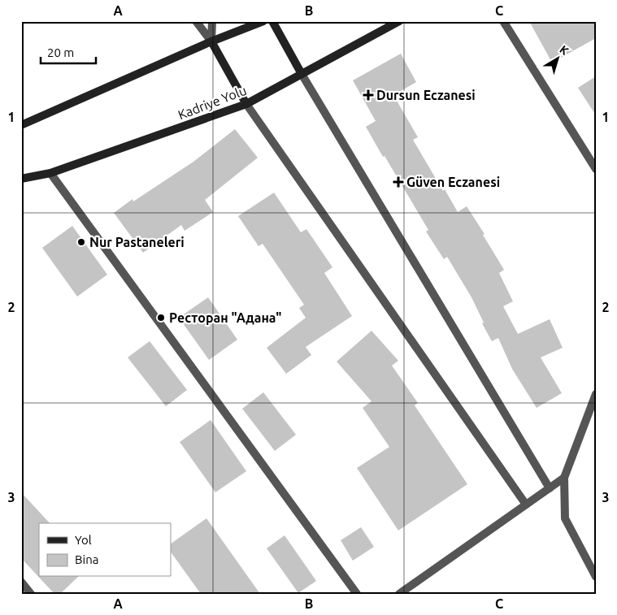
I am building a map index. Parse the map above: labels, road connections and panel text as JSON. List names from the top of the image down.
{
  "streets": {
    "main road": ["Kadriye Yolu"]
  },
  "places": {
    "health": ["Dursun Eczanesi", "Güven Eczanesi"],
    "other": ["Nur Pastaneleri", "Ресторан \"Адана\""]
  },
  "legend": ["Yol", "Bina"],
  "scale_bar": "20 m",
  "north": "top right",
  "grid": {
    "columns": ["A", "B", "C"],
    "rows": ["1", "2", "3"]
  }
}
